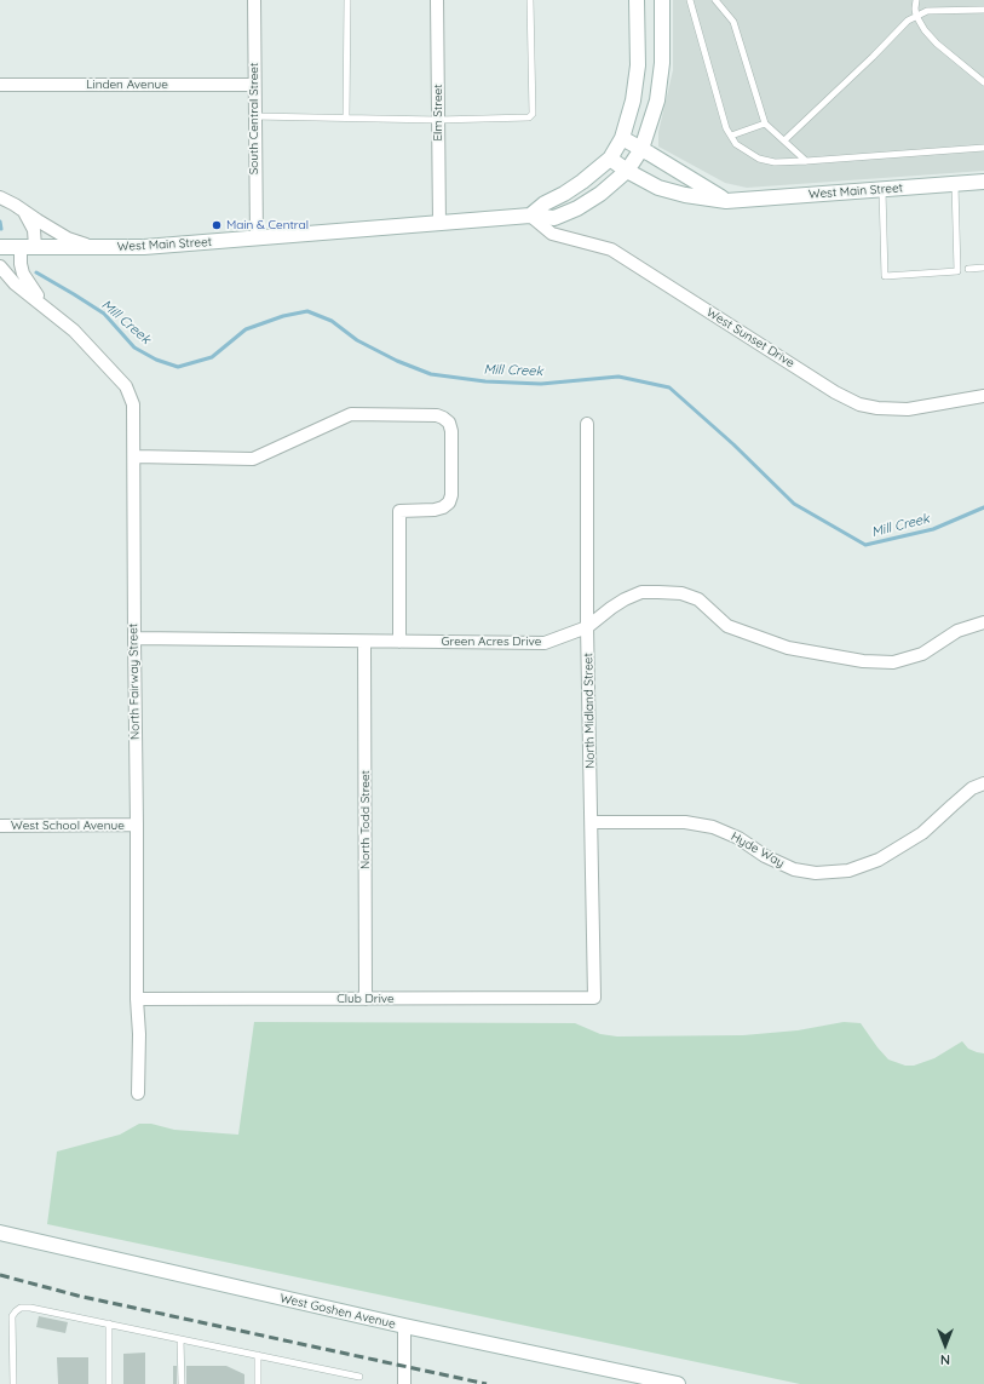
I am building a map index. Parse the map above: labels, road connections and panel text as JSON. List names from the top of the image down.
{
  "streets": {
    "street": [
      "Linden Avenue",
      "Elm Street",
      "South Central Street",
      "West Main Street",
      "West Sunset Drive",
      "Green Acres Drive",
      "North Fairway Street",
      "North Midland Street",
      "North Todd Street",
      "West School Avenue",
      "Hyde Way",
      "Club Drive",
      "West Goshen Avenue"
    ]
  },
  "crossings": [
    ["Linden Avenue", "South Central Street"],
    ["Elm Street", "West Main Street"],
    ["South Central Street", "West Main Street"],
    ["West Main Street", "West Sunset Drive"],
    ["West Main Street", "North Fairway Street"],
    ["Green Acres Drive", "North Fairway Street"],
    ["Green Acres Drive", "North Midland Street"],
    ["Green Acres Drive", "North Todd Street"],
    ["North Fairway Street", "West School Avenue"],
    ["North Fairway Street", "Club Drive"],
    ["North Midland Street", "Hyde Way"],
    ["North Midland Street", "Club Drive"],
    ["North Todd Street", "Club Drive"]
  ],
  "water": ["Mill Creek"],
  "places": ["Main & Central"],
  "north": "bottom"
}
